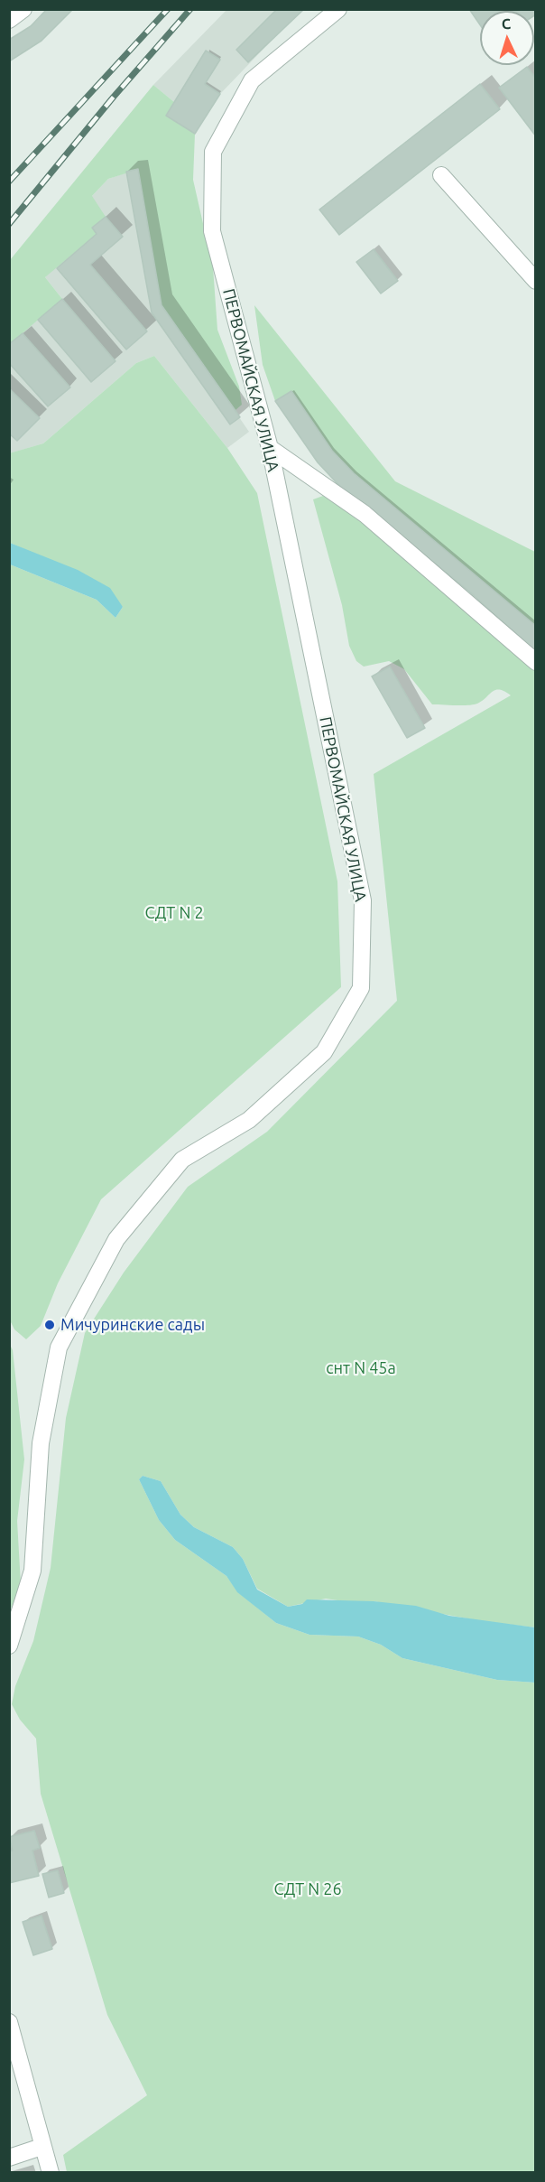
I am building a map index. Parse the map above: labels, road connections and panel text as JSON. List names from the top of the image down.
{
  "streets": {
    "street": ["ПЕРВОМАЙСКАЯ УЛИЦА"]
  },
  "parks": ["СДТ N 2", "снт N 45а", "СДТ N 26"],
  "places": ["Мичуринские сады"],
  "north": "top"
}
